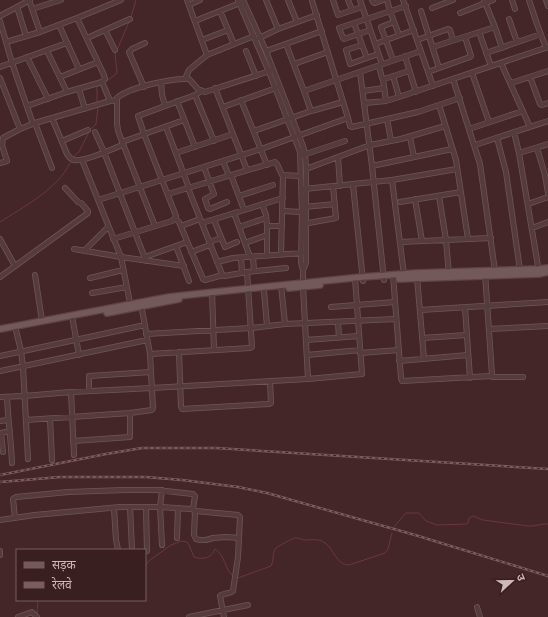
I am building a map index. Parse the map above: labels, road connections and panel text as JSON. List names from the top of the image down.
{
  "legend": ["सड़क", "रेलवे"],
  "north": "right"
}
